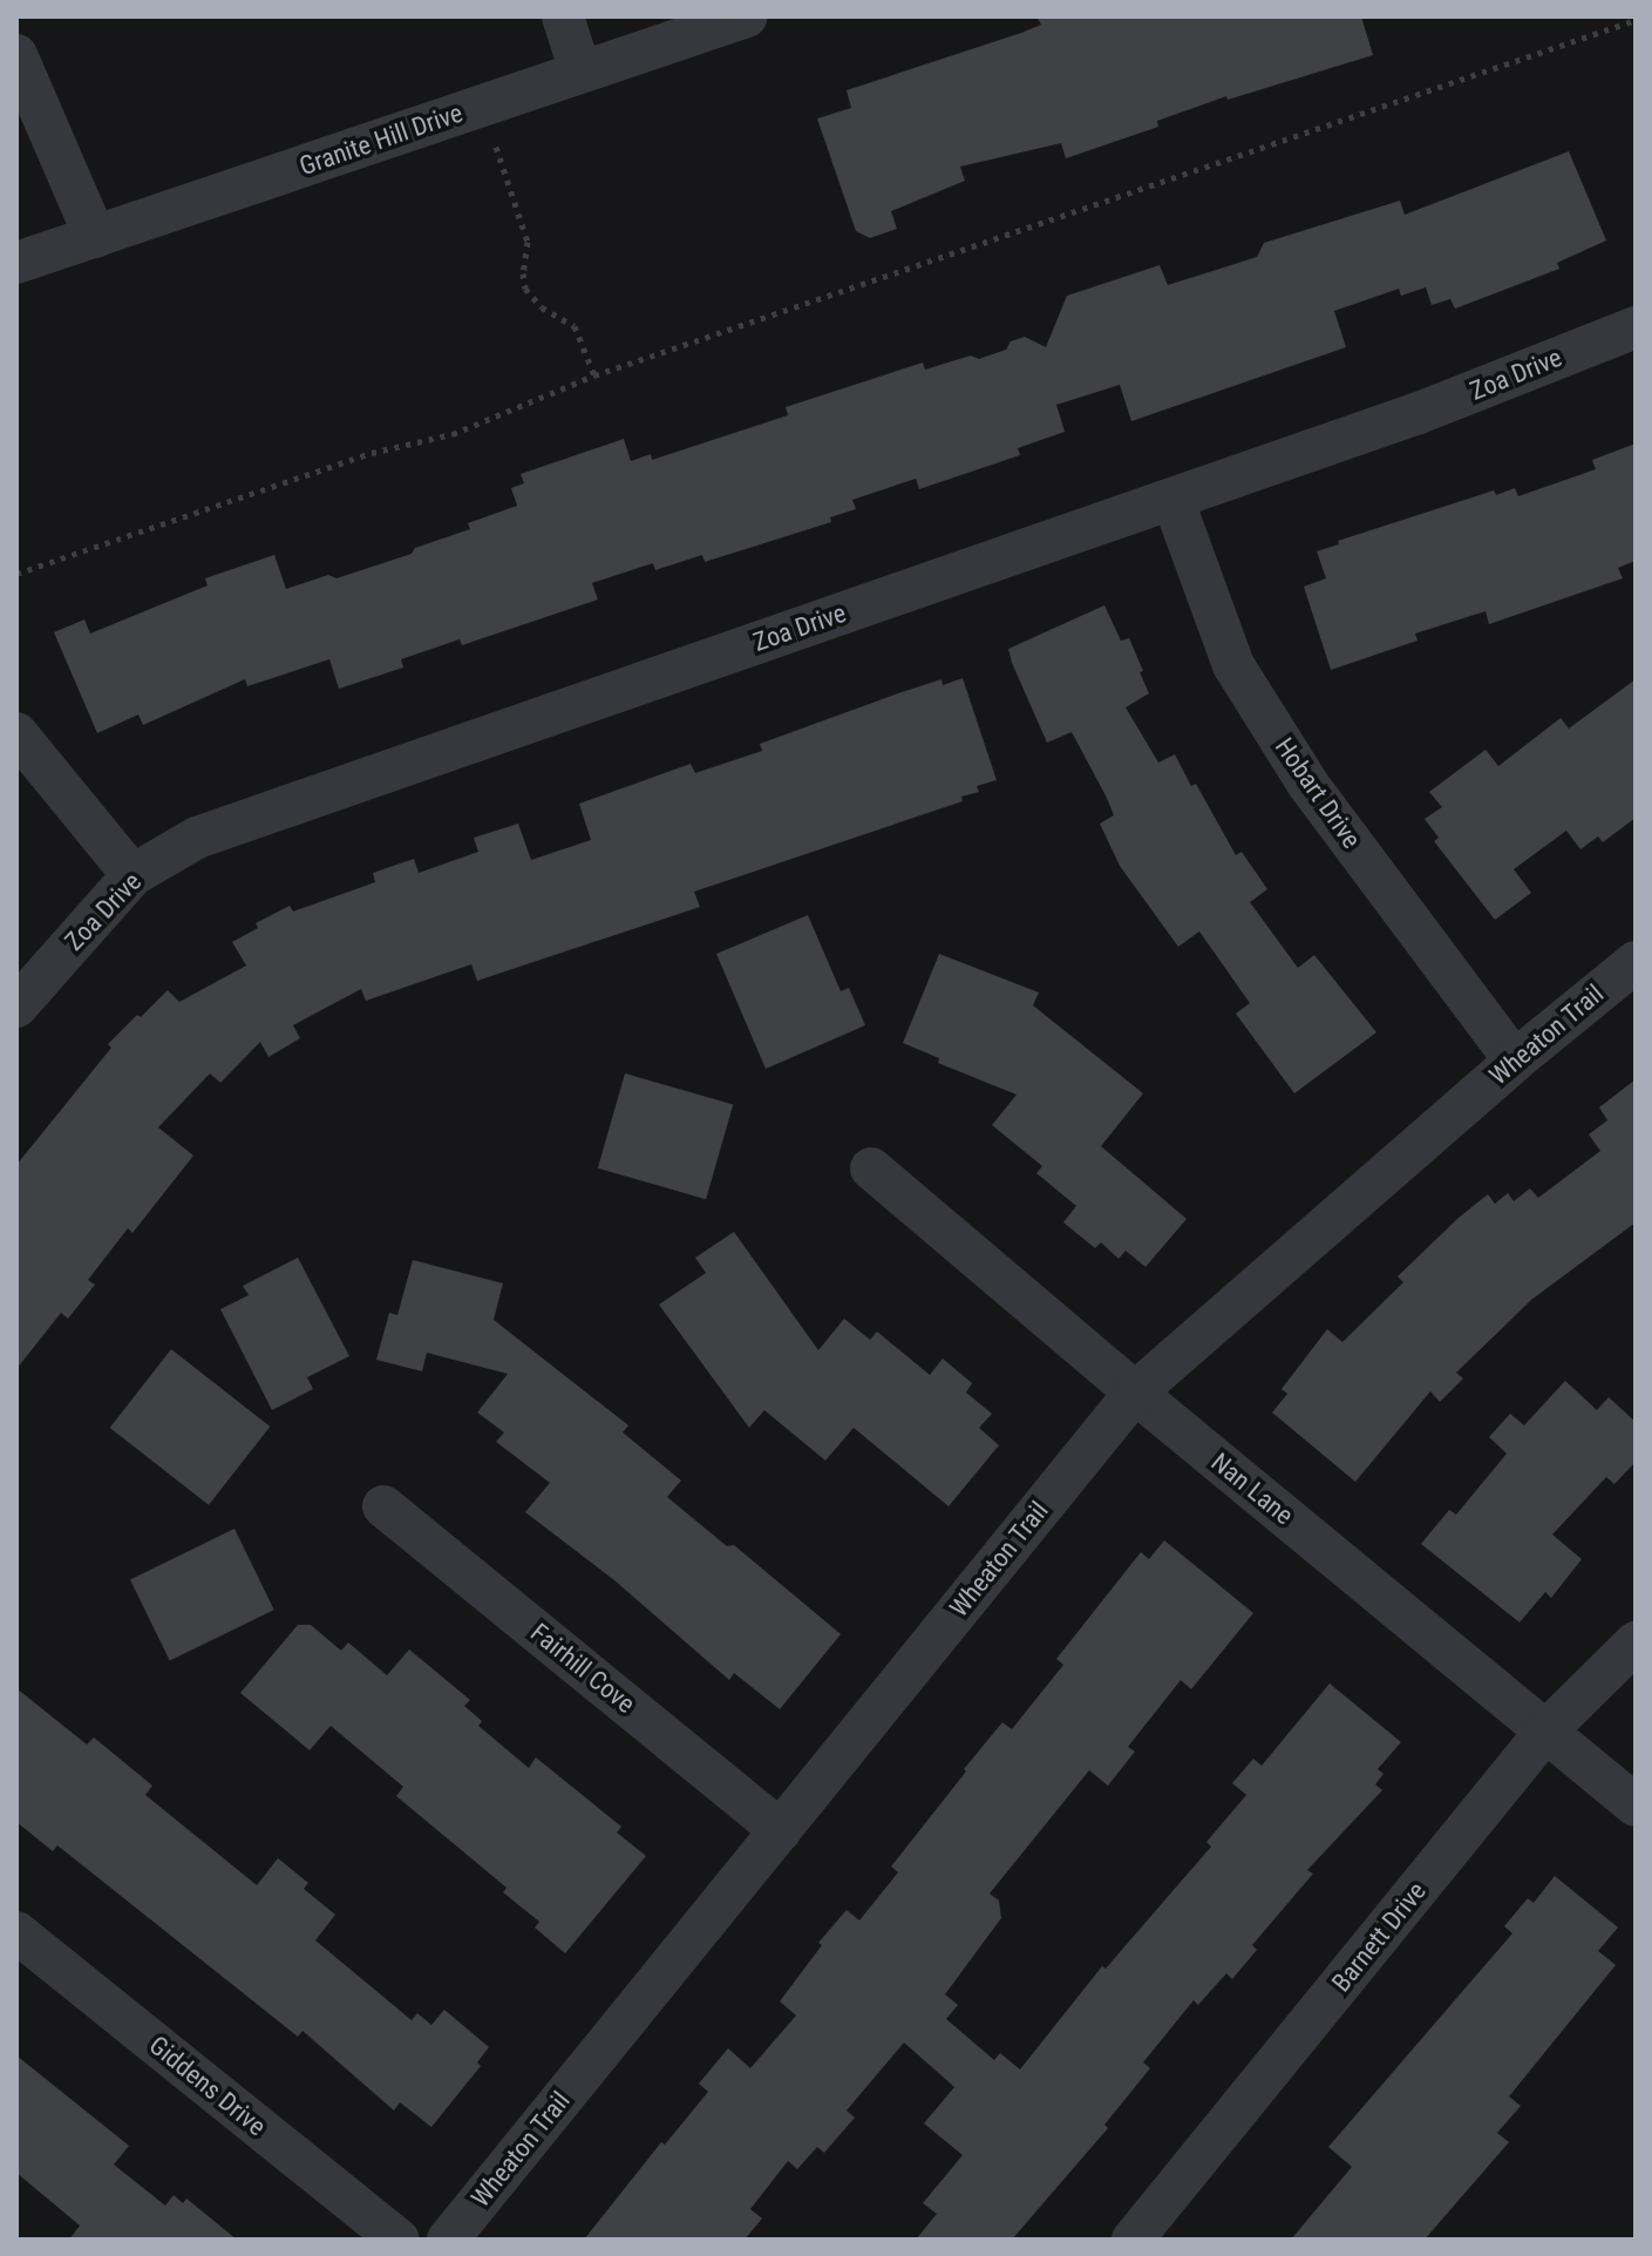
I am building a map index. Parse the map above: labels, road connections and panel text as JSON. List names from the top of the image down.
{
  "streets": {
    "street": [
      "Granite Hill Drive",
      "Zoa Drive",
      "Hobart Drive",
      "Wheaton Trail",
      "Nan Lane",
      "Fairhill Cove",
      "Barnett Drive",
      "Giddens Drive"
    ]
  },
  "crossings": [
    ["Zoa Drive", "Hobart Drive"],
    ["Hobart Drive", "Wheaton Trail"],
    ["Wheaton Trail", "Nan Lane"],
    ["Wheaton Trail", "Fairhill Cove"],
    ["Nan Lane", "Barnett Drive"]
  ]
}
